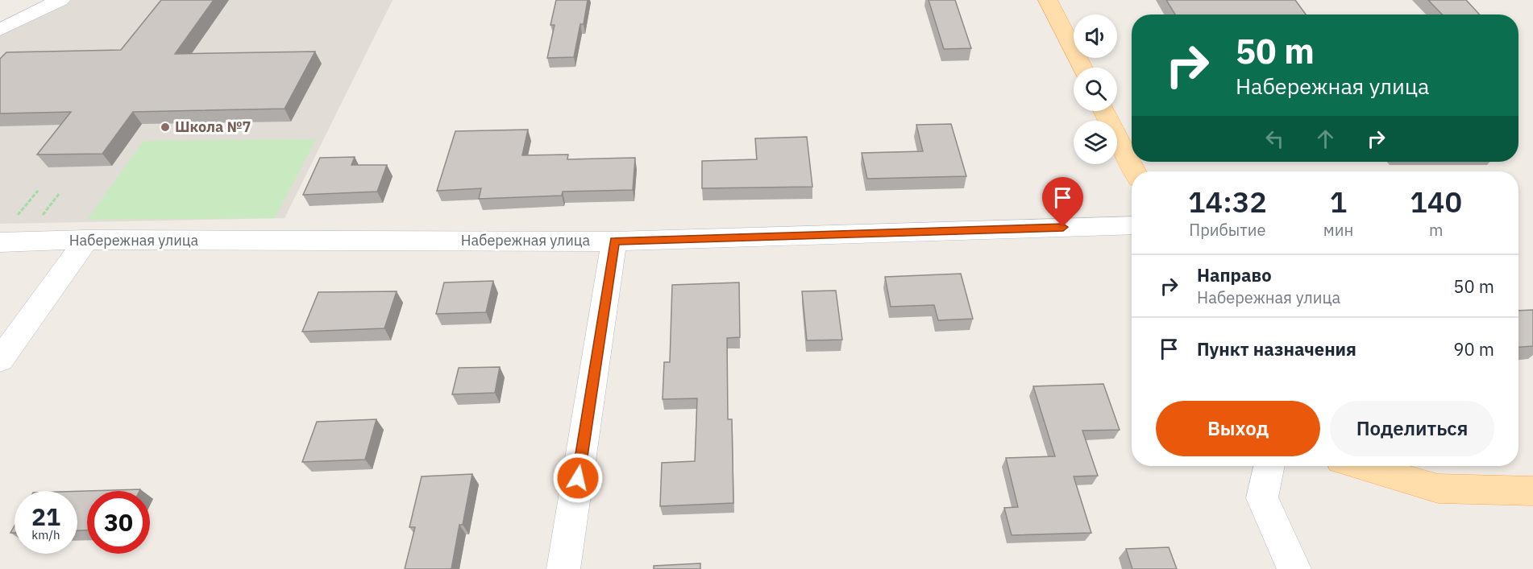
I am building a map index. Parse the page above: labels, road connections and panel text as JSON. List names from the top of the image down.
{
  "streets": {
    "street": ["Набережная улица"]
  },
  "places": ["Школа №7"],
  "page": {
    "turn": ["50 m", "Набережная улица"],
    "eta": [
      "14:32",
      "Прибытие",
      "1",
      "мин",
      "140",
      "m"
    ],
    "list": [
      {
        "name": "Направо",
        "note": "Набережная улица",
        "value": "50 m"
      },
      {
        "name": "Пункт назначения",
        "value": "90 m"
      }
    ],
    "buttons": ["Выход", "Поделиться"],
    "speed": "21 km/h",
    "limit": "30"
  }
}
